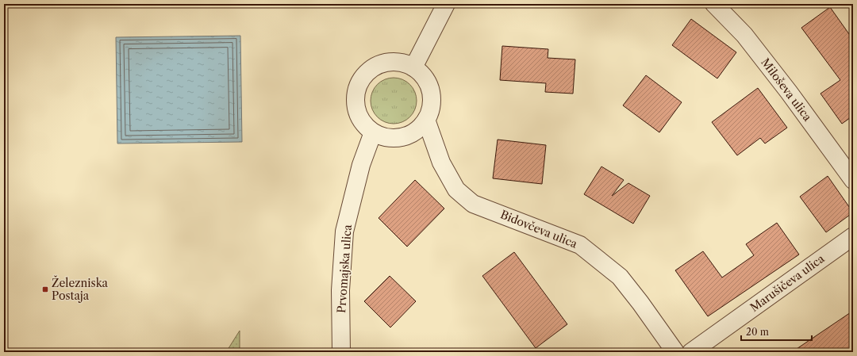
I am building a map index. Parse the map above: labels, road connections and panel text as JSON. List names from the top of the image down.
{
  "streets": {
    "street": [
      "Miloševa ulica",
      "Bidovčeva ulica",
      "Prvomajska ulica",
      "Marušičeva ulica"
    ]
  },
  "crossings": [
    ["Bidovčeva ulica", "Prvomajska ulica"]
  ],
  "places": {
    "transit": ["Železniska Postaja"]
  },
  "scale_bar": "20 m"
}
